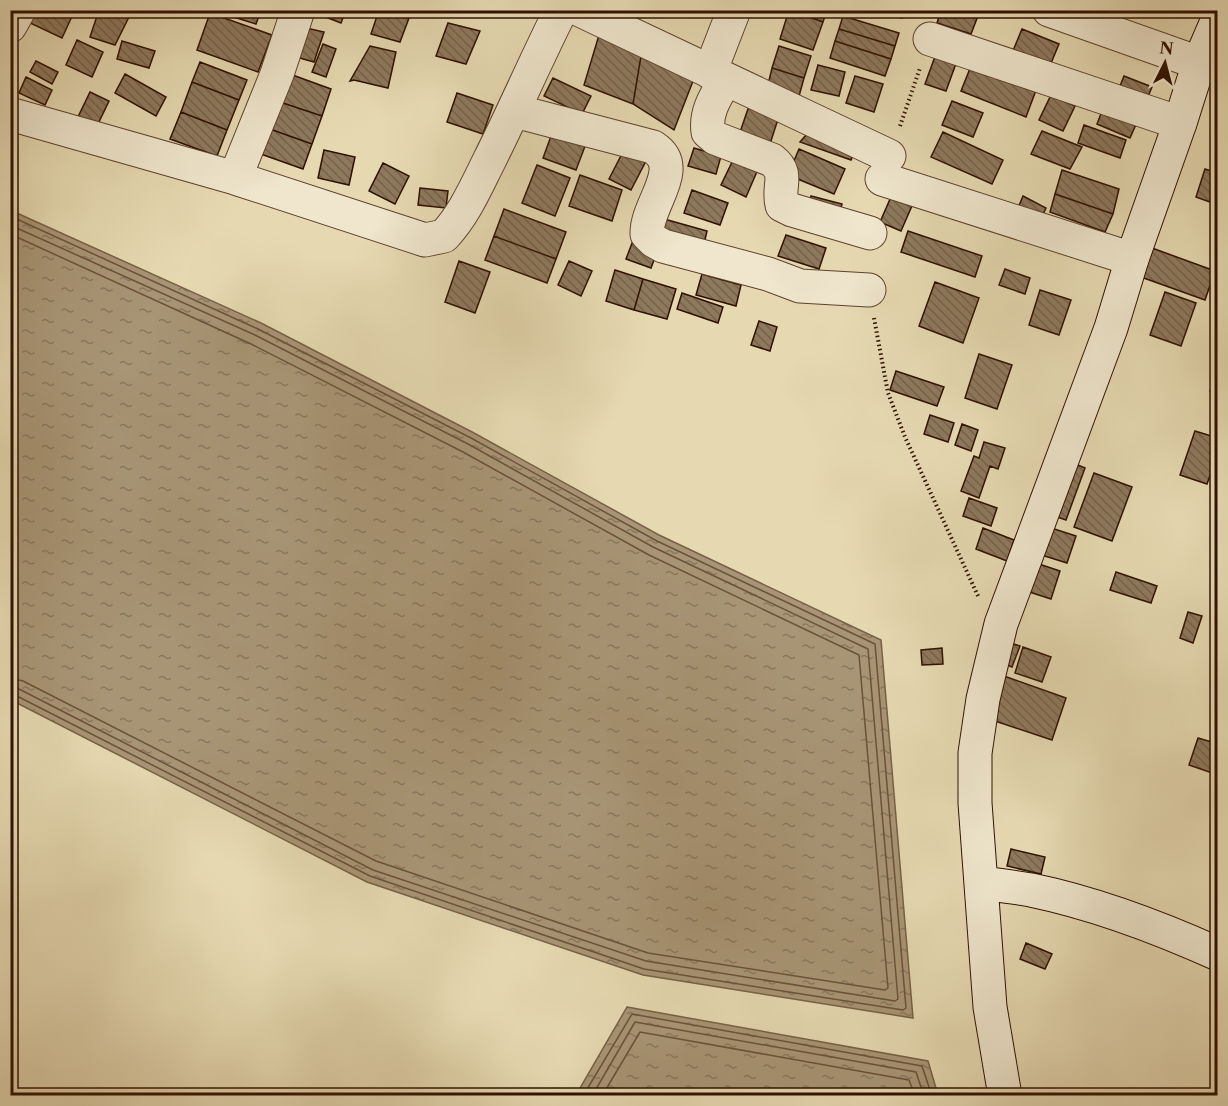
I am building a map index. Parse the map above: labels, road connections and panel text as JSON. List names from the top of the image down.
{
  "north": "top"
}
